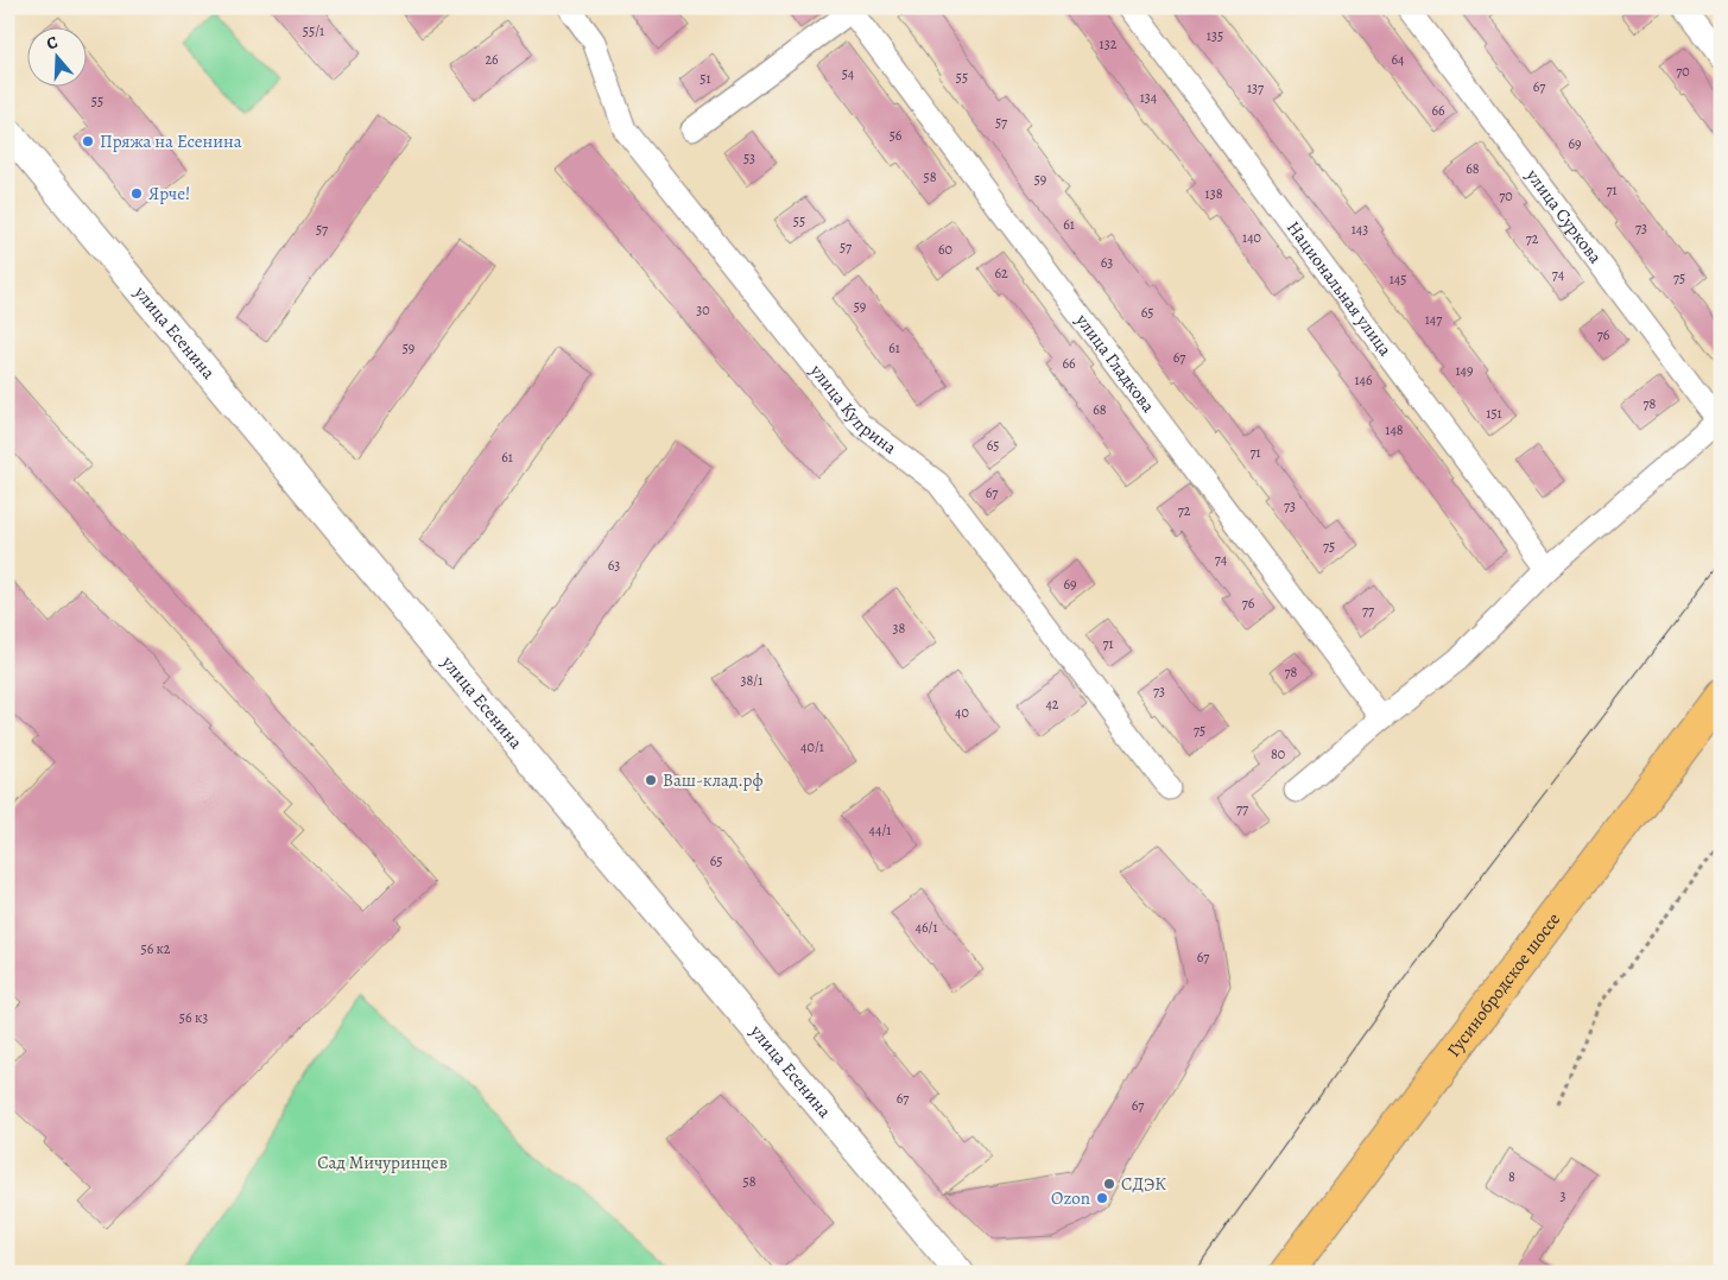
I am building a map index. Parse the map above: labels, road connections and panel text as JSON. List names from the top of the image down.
{
  "streets": {
    "main road": ["Гусинобродское шоссе"],
    "street": [
      "улица Суркова",
      "Национальная улица",
      "улица Есенина",
      "улица Гладкова",
      "улица Куприна"
    ]
  },
  "parks": ["Сад Мичуринцев"],
  "places": [
    "Пряжа на Есенина",
    "Ярче!",
    "Ваш-клад.рф",
    "СДЭК",
    "Ozon"
  ],
  "house_numbers": [
    "55/1",
    "135",
    "132",
    "26",
    "64",
    "70",
    "54",
    "55",
    "51",
    "67",
    "137",
    "134",
    "55",
    "66",
    "57",
    "56",
    "69",
    "53",
    "68",
    "58",
    "59",
    "71",
    "138",
    "70",
    "55",
    "61",
    "73",
    "57",
    "143",
    "140",
    "72",
    "57",
    "60",
    "63",
    "62",
    "74",
    "75",
    "145",
    "59",
    "30",
    "65",
    "147",
    "76",
    "59",
    "61",
    "67",
    "66",
    "149",
    "146",
    "78",
    "68",
    "151",
    "148",
    "65",
    "71",
    "61",
    "67",
    "73",
    "72",
    "75",
    "74",
    "63",
    "69",
    "76",
    "77",
    "38",
    "71",
    "78",
    "38/1",
    "73",
    "42",
    "40",
    "75",
    "40/1",
    "80",
    "77",
    "44/1",
    "65",
    "46/1",
    "56 к2",
    "67",
    "56 к3",
    "67",
    "67",
    "8",
    "58",
    "3"
  ],
  "north": "top"
}
